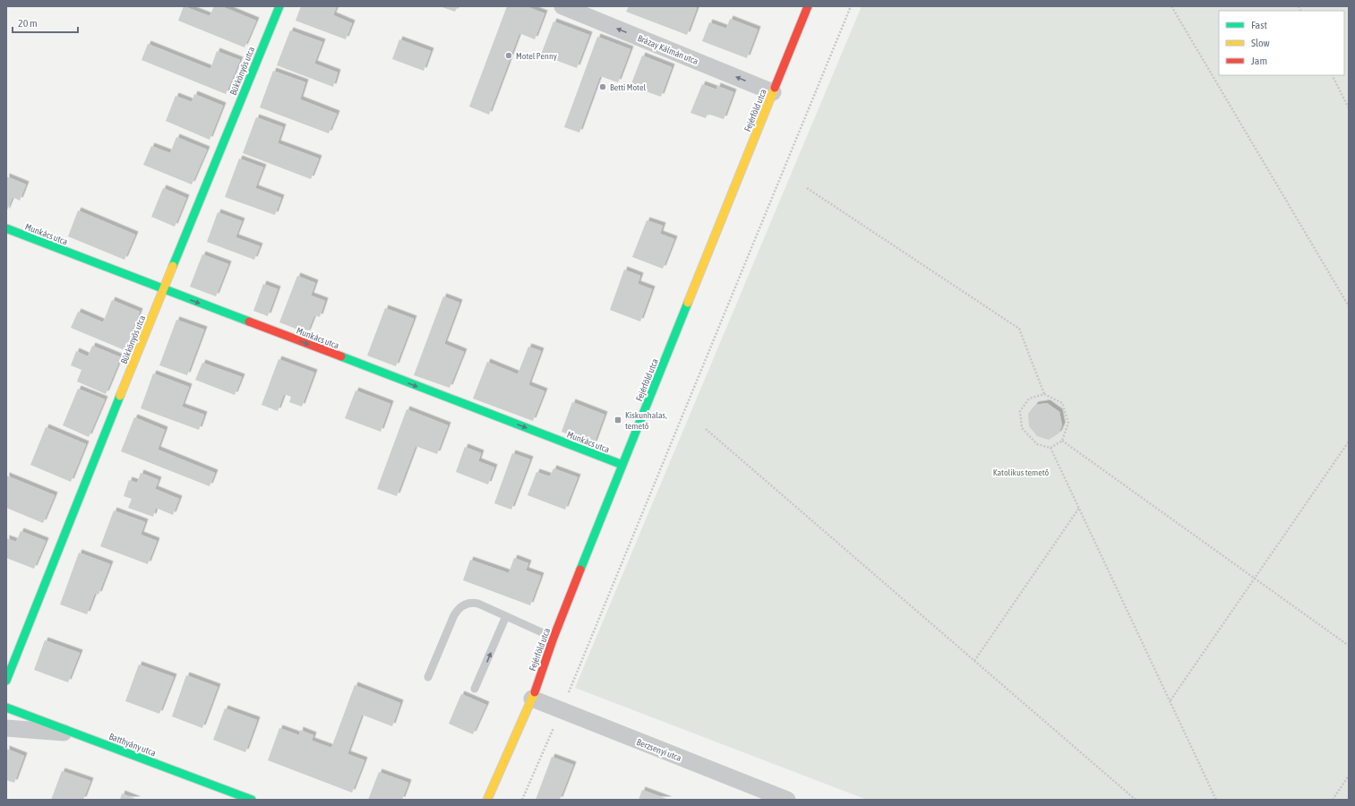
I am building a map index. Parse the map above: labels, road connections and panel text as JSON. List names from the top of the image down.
{
  "streets": {
    "street": [
      "Brázay Kálmán utca",
      "Bükkönyös utca",
      "Fejérföld utca",
      "Munkács utca",
      "Batthyány utca",
      "Berzsenyi utca"
    ]
  },
  "crossings": [
    ["Brázay Kálmán utca", "Fejérföld utca"],
    ["Bükkönyös utca", "Munkács utca"],
    ["Fejérföld utca", "Munkács utca"],
    ["Fejérföld utca", "Berzsenyi utca"]
  ],
  "one_way": ["Brázay Kálmán utca", "Munkács utca"],
  "parks": ["Katolikus temető"],
  "places": {
    "other": ["Motel Penny", "Betti Motel"],
    "transit": ["Kiskunhalas, temető"]
  },
  "legend": ["Fast", "Slow", "Jam"],
  "scale_bar": "20 m"
}
